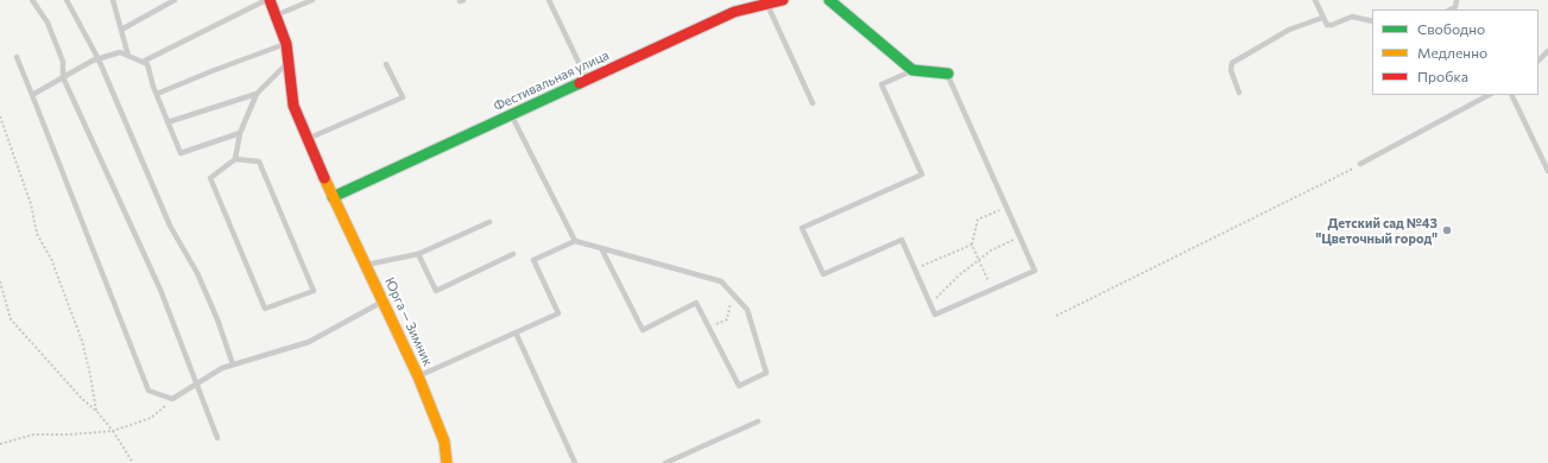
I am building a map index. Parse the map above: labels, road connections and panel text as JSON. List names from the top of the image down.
{
  "streets": {
    "street": ["Фестивальная улица", "Юрга — Зимник"]
  },
  "crossings": [
    ["Фестивальная улица", "Юрга — Зимник"]
  ],
  "places": ["Детский сад №43 \"Цветочный город\""],
  "legend": ["Свободно", "Медленно", "Пробка"]
}
